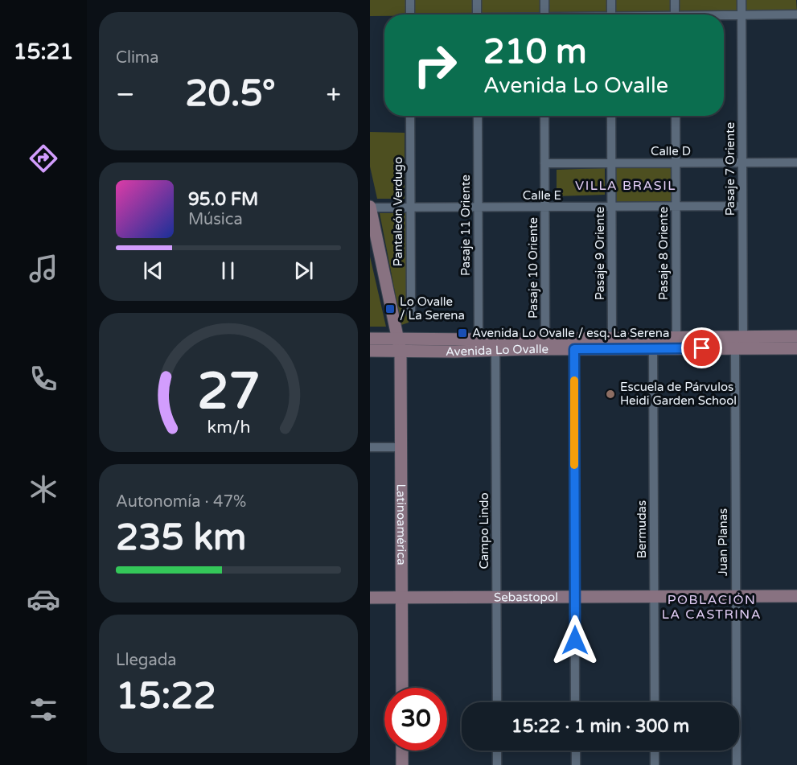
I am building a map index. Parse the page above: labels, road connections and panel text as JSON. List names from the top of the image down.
{
  "streets": {
    "main road": ["Avenida Lo Ovalle", "Latinoamérica", "Sebastopol"],
    "street": [
      "Calle D",
      "Pasaje 7 Oriente",
      "Calle E",
      "Pantaleón Verdugo",
      "Pasaje 11 Oriente",
      "Pasaje 9 Oriente",
      "Pasaje 8 Oriente",
      "Pasaje 10 Oriente",
      "Bermudas",
      "Campo Lindo",
      "Juan Planas"
    ]
  },
  "crossings": [
    ["Calle D", "Pasaje 7 Oriente"],
    ["Calle D", "Pasaje 9 Oriente"],
    ["Calle D", "Pasaje 8 Oriente"],
    ["Calle D", "Pasaje 10 Oriente"],
    ["Pasaje 7 Oriente", "Calle E"],
    ["Pasaje 7 Oriente", "Avenida Lo Ovalle"],
    ["Calle E", "Pantaleón Verdugo"],
    ["Calle E", "Pasaje 11 Oriente"],
    ["Calle E", "Pasaje 9 Oriente"],
    ["Calle E", "Pasaje 8 Oriente"],
    ["Calle E", "Pasaje 10 Oriente"],
    ["Calle E", "Latinoamérica"],
    ["Pasaje 11 Oriente", "Avenida Lo Ovalle"],
    ["Pasaje 9 Oriente", "Avenida Lo Ovalle"],
    ["Pasaje 8 Oriente", "Avenida Lo Ovalle"],
    ["Pasaje 10 Oriente", "Avenida Lo Ovalle"],
    ["Avenida Lo Ovalle", "Latinoamérica"],
    ["Avenida Lo Ovalle", "Bermudas"],
    ["Avenida Lo Ovalle", "Campo Lindo"],
    ["Avenida Lo Ovalle", "Juan Planas"],
    ["Latinoamérica", "Sebastopol"],
    ["Bermudas", "Sebastopol"],
    ["Campo Lindo", "Sebastopol"],
    ["Juan Planas", "Sebastopol"]
  ],
  "districts": ["VILLA BRASIL", "POBLACIÓN LA CASTRINA"],
  "places": {
    "transit": ["Lo Ovalle / La Serena", "Avenida Lo Ovalle / esq. La Serena"],
    "other": ["Escuela de Párvulos Heidi Garden School"]
  },
  "page": {
    "tabs": "15:21",
    "tile": [
      "Clima",
      ["Autonomía · 47%", "235 km"],
      ["Llegada", "15:22"]
    ],
    "turn": ["210 m", "Avenida Lo Ovalle"],
    "heat": ["−", "20.5°", "+"],
    "song": ["95.0 FM", "Música"],
    "limit": "30",
    "trip": "15:22 · 1 min · 300 m",
    "gauge": ["27", "km/h"]
  }
}
